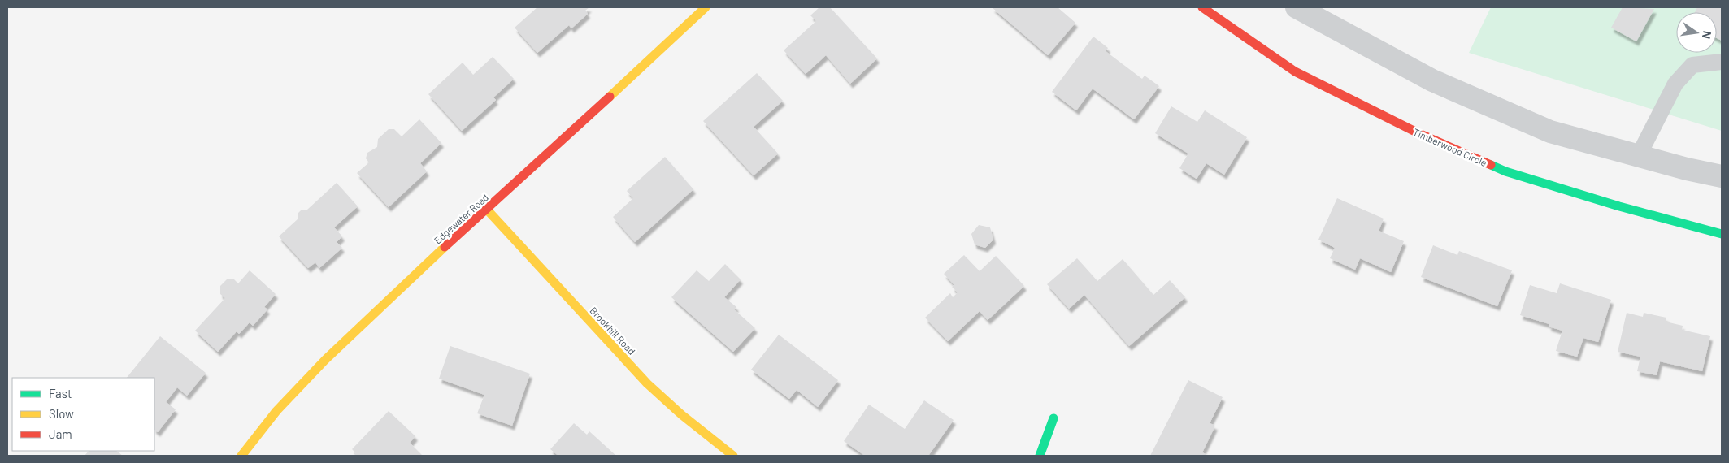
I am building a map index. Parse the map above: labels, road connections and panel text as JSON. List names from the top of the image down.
{
  "streets": {
    "street": ["Timberwood Circle", "Edgewater Road", "Brookhill Road"]
  },
  "crossings": [
    ["Edgewater Road", "Brookhill Road"]
  ],
  "legend": ["Fast", "Slow", "Jam"],
  "north": "right"
}
